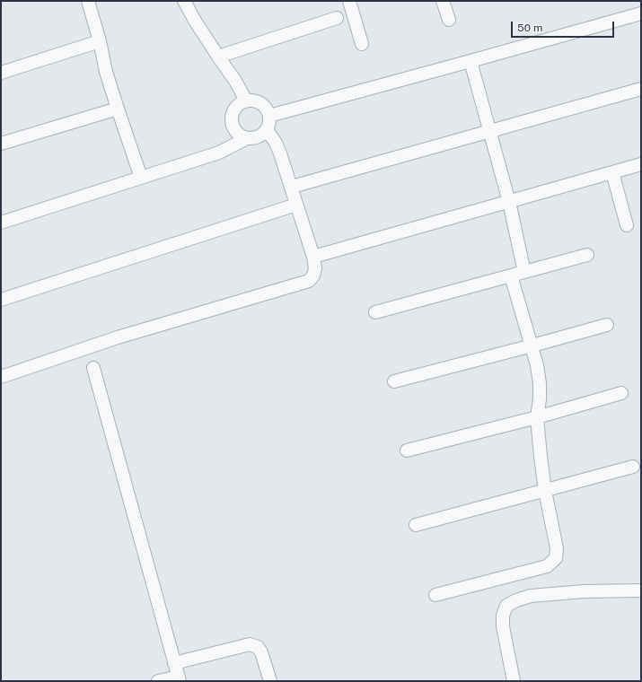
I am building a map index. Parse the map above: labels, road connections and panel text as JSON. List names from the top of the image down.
{
  "scale_bar": "50 m"
}
